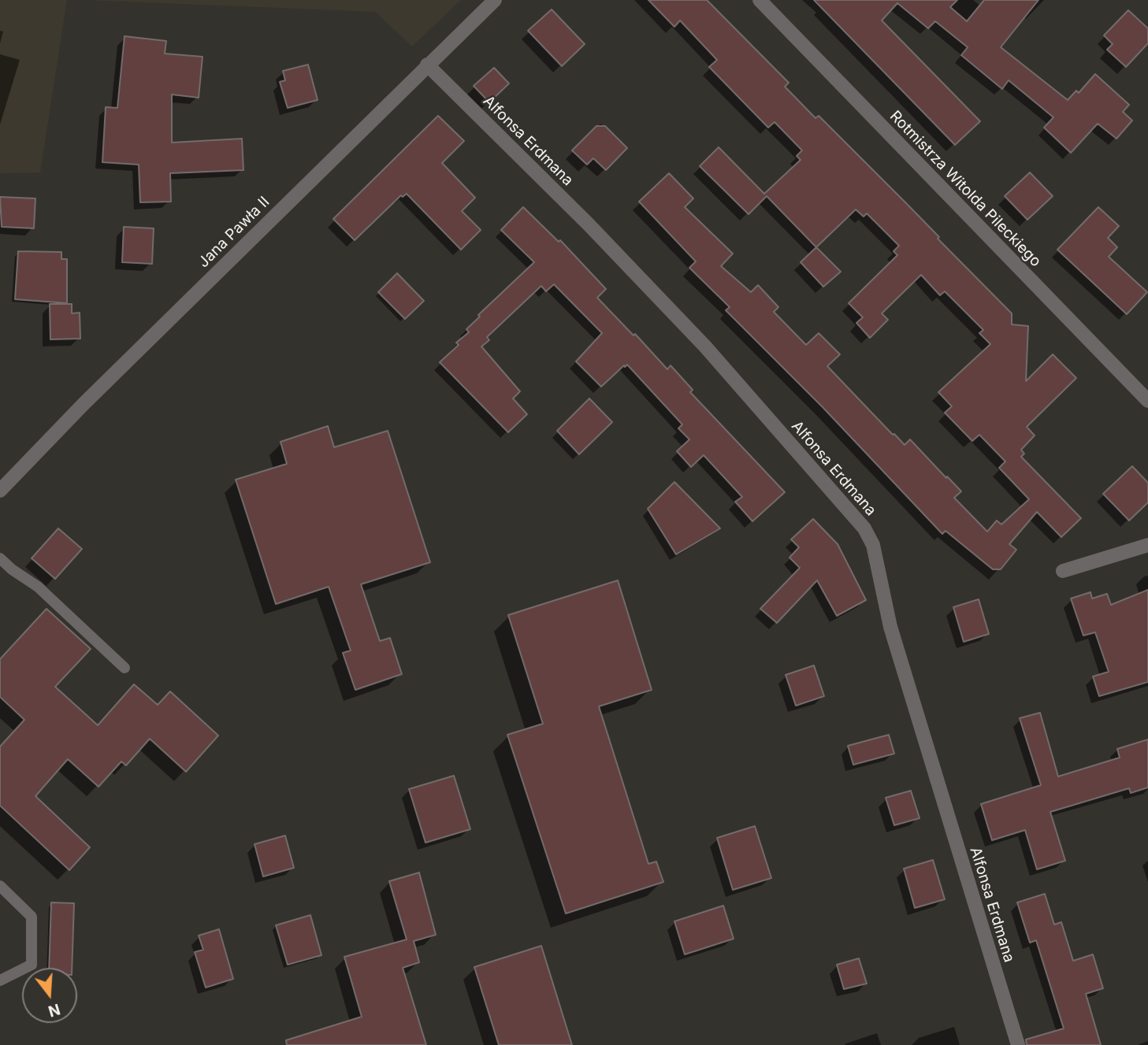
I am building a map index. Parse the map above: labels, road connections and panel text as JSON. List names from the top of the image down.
{
  "streets": {
    "street": ["Alfonsa Erdmana", "Rotmistrza Witolda Pileckiego", "Jana Pawła II"]
  },
  "crossings": [
    ["Alfonsa Erdmana", "Jana Pawła II"]
  ],
  "north": "bottom"
}
